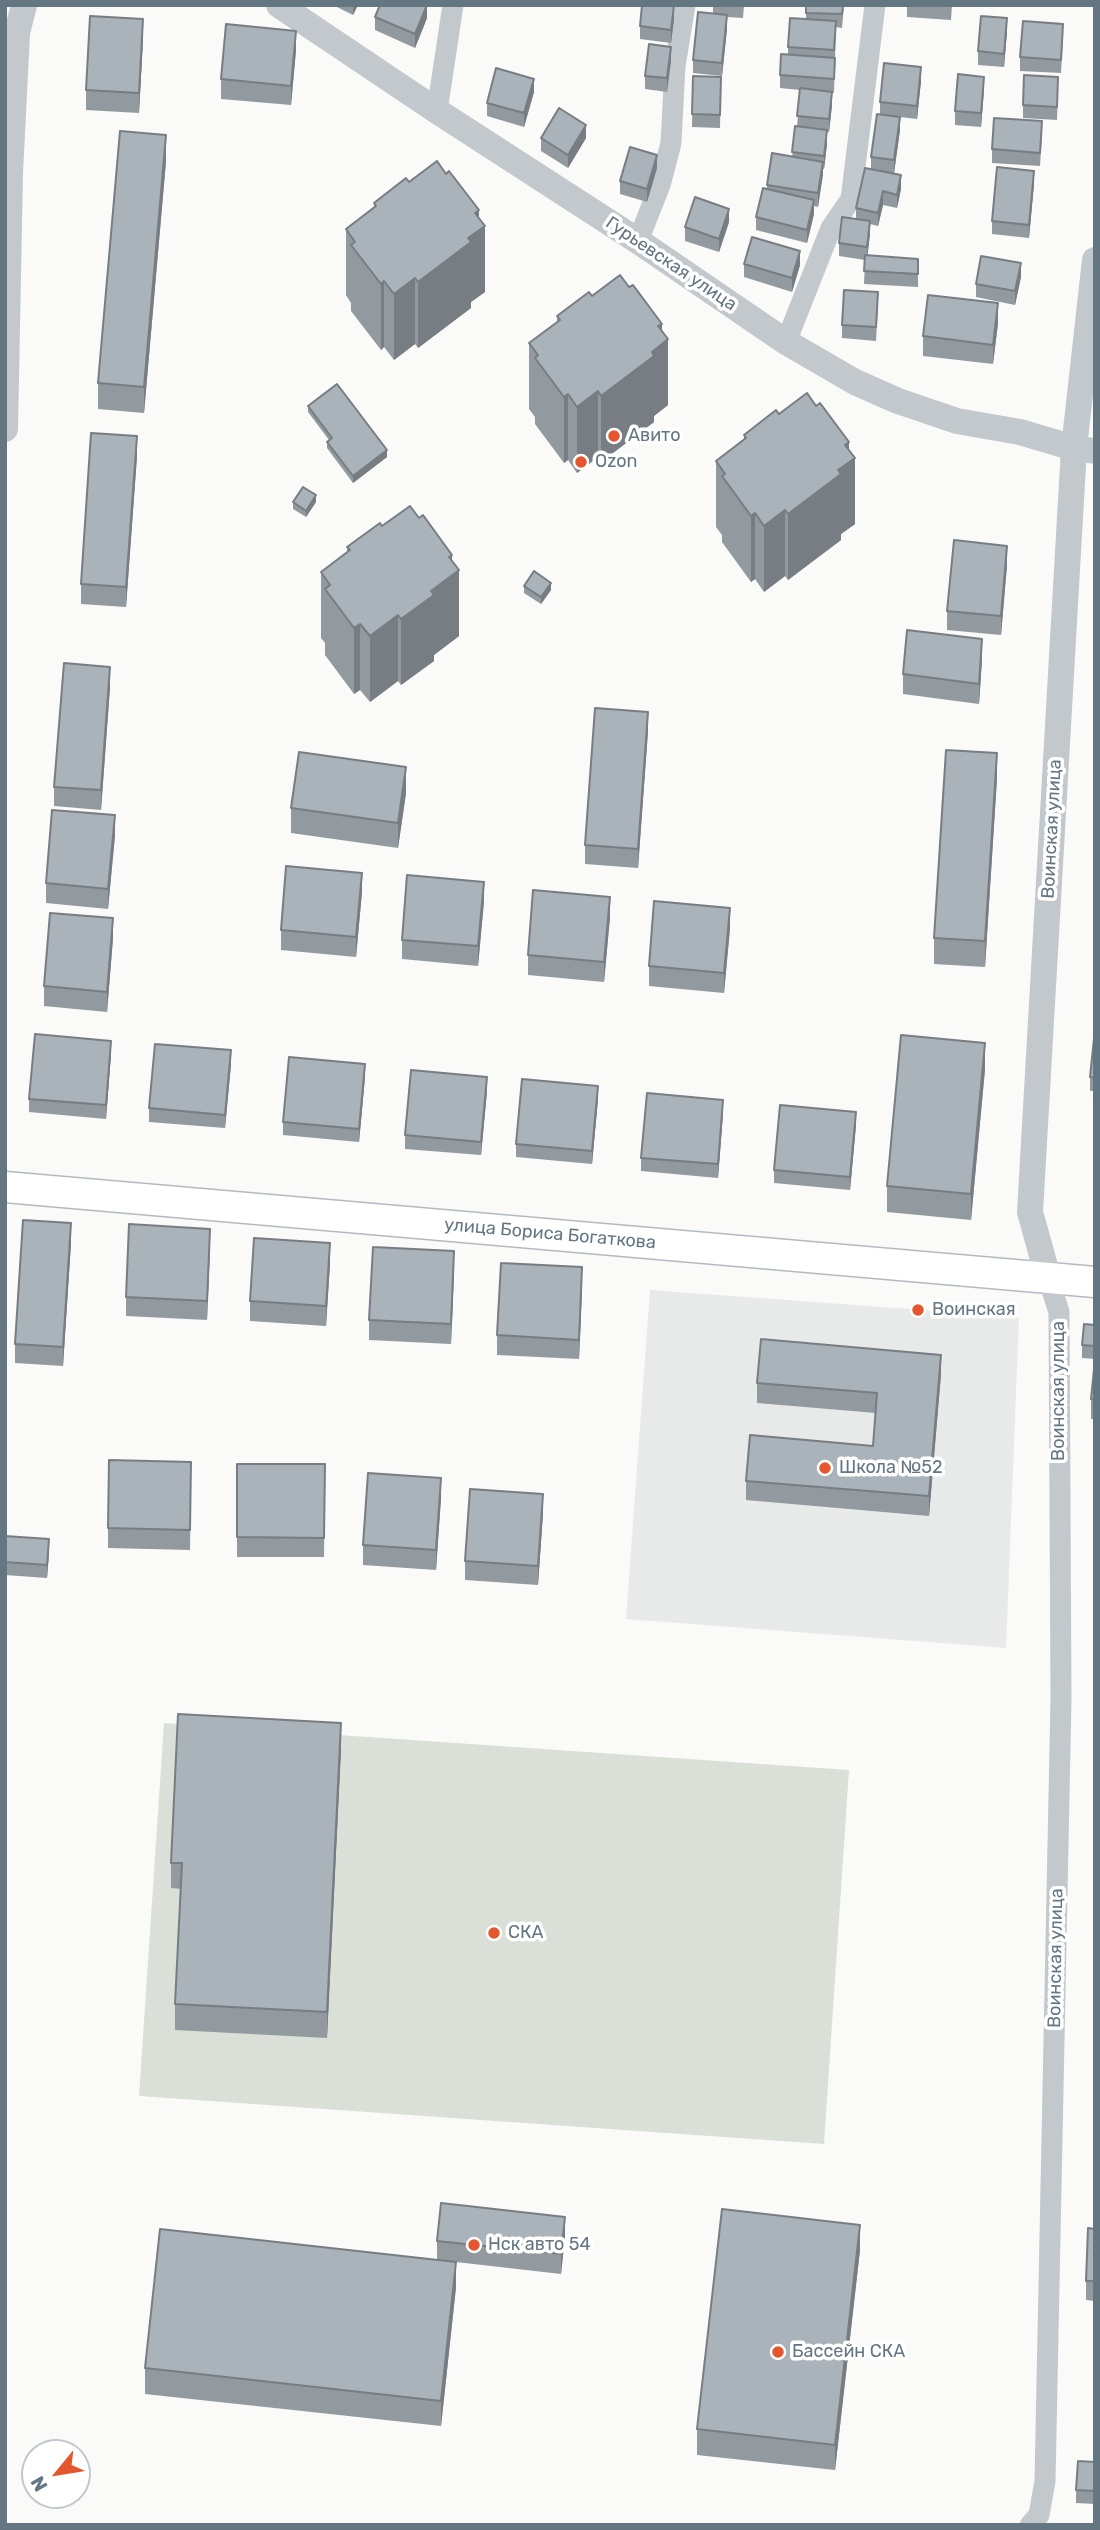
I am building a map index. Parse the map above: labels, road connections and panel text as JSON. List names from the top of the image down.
{
  "streets": {
    "main road": ["улица Бориса Богаткова"],
    "street": ["Гурьевская улица", "Воинская улица"]
  },
  "crossings": [
    ["Гурьевская улица", "Воинская улица"],
    ["Воинская улица", "улица Бориса Богаткова"]
  ],
  "places": [
    "Авито",
    "Ozon",
    "Воинская",
    "Школа №52",
    "СКА",
    "Нск авто 54",
    "Бассейн СКА"
  ],
  "north": "bottom left"
}
